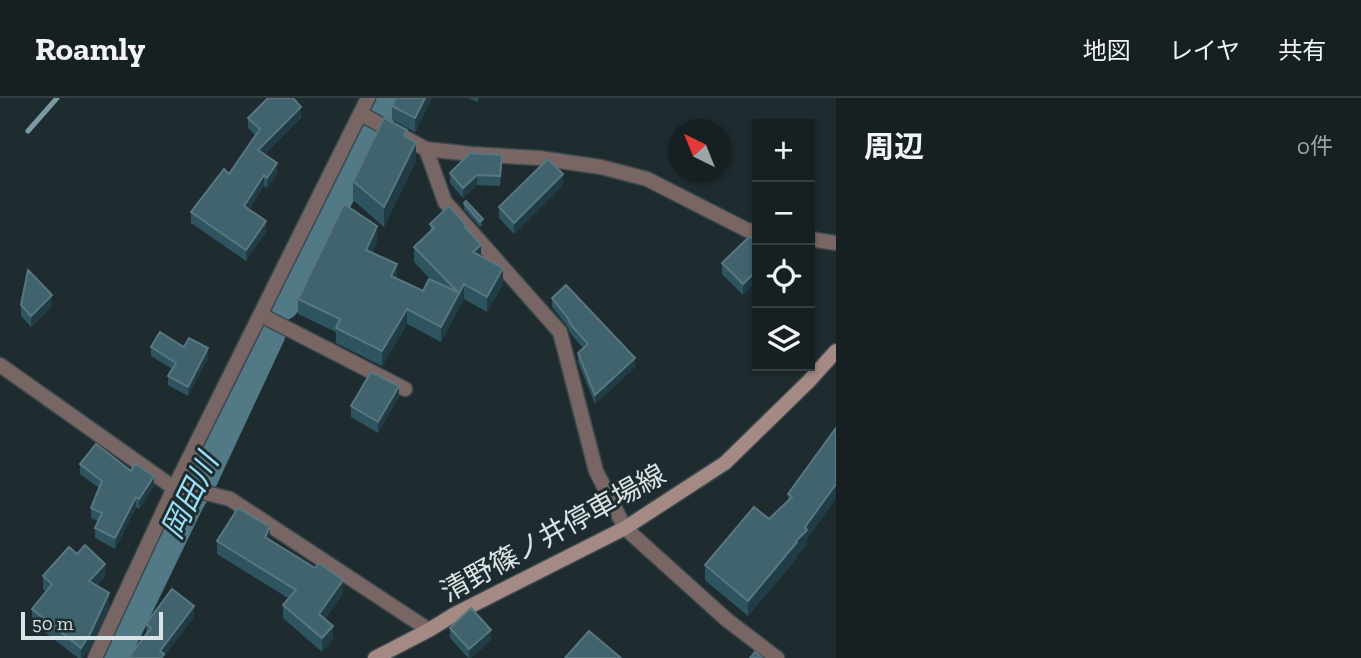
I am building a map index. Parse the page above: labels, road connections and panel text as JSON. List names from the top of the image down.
{
  "streets": {
    "main road": ["清野篠ノ井停車場線"]
  },
  "water": ["岡田川"],
  "scale_bar": "50 m",
  "north": "top left",
  "page": {
    "header": "Roamly",
    "nav": ["地図", "レイヤ", "共有"],
    "heading": ["周辺", "0件"],
    "map_buttons": ["+", "−"],
    "scale": "50 m"
  }
}
